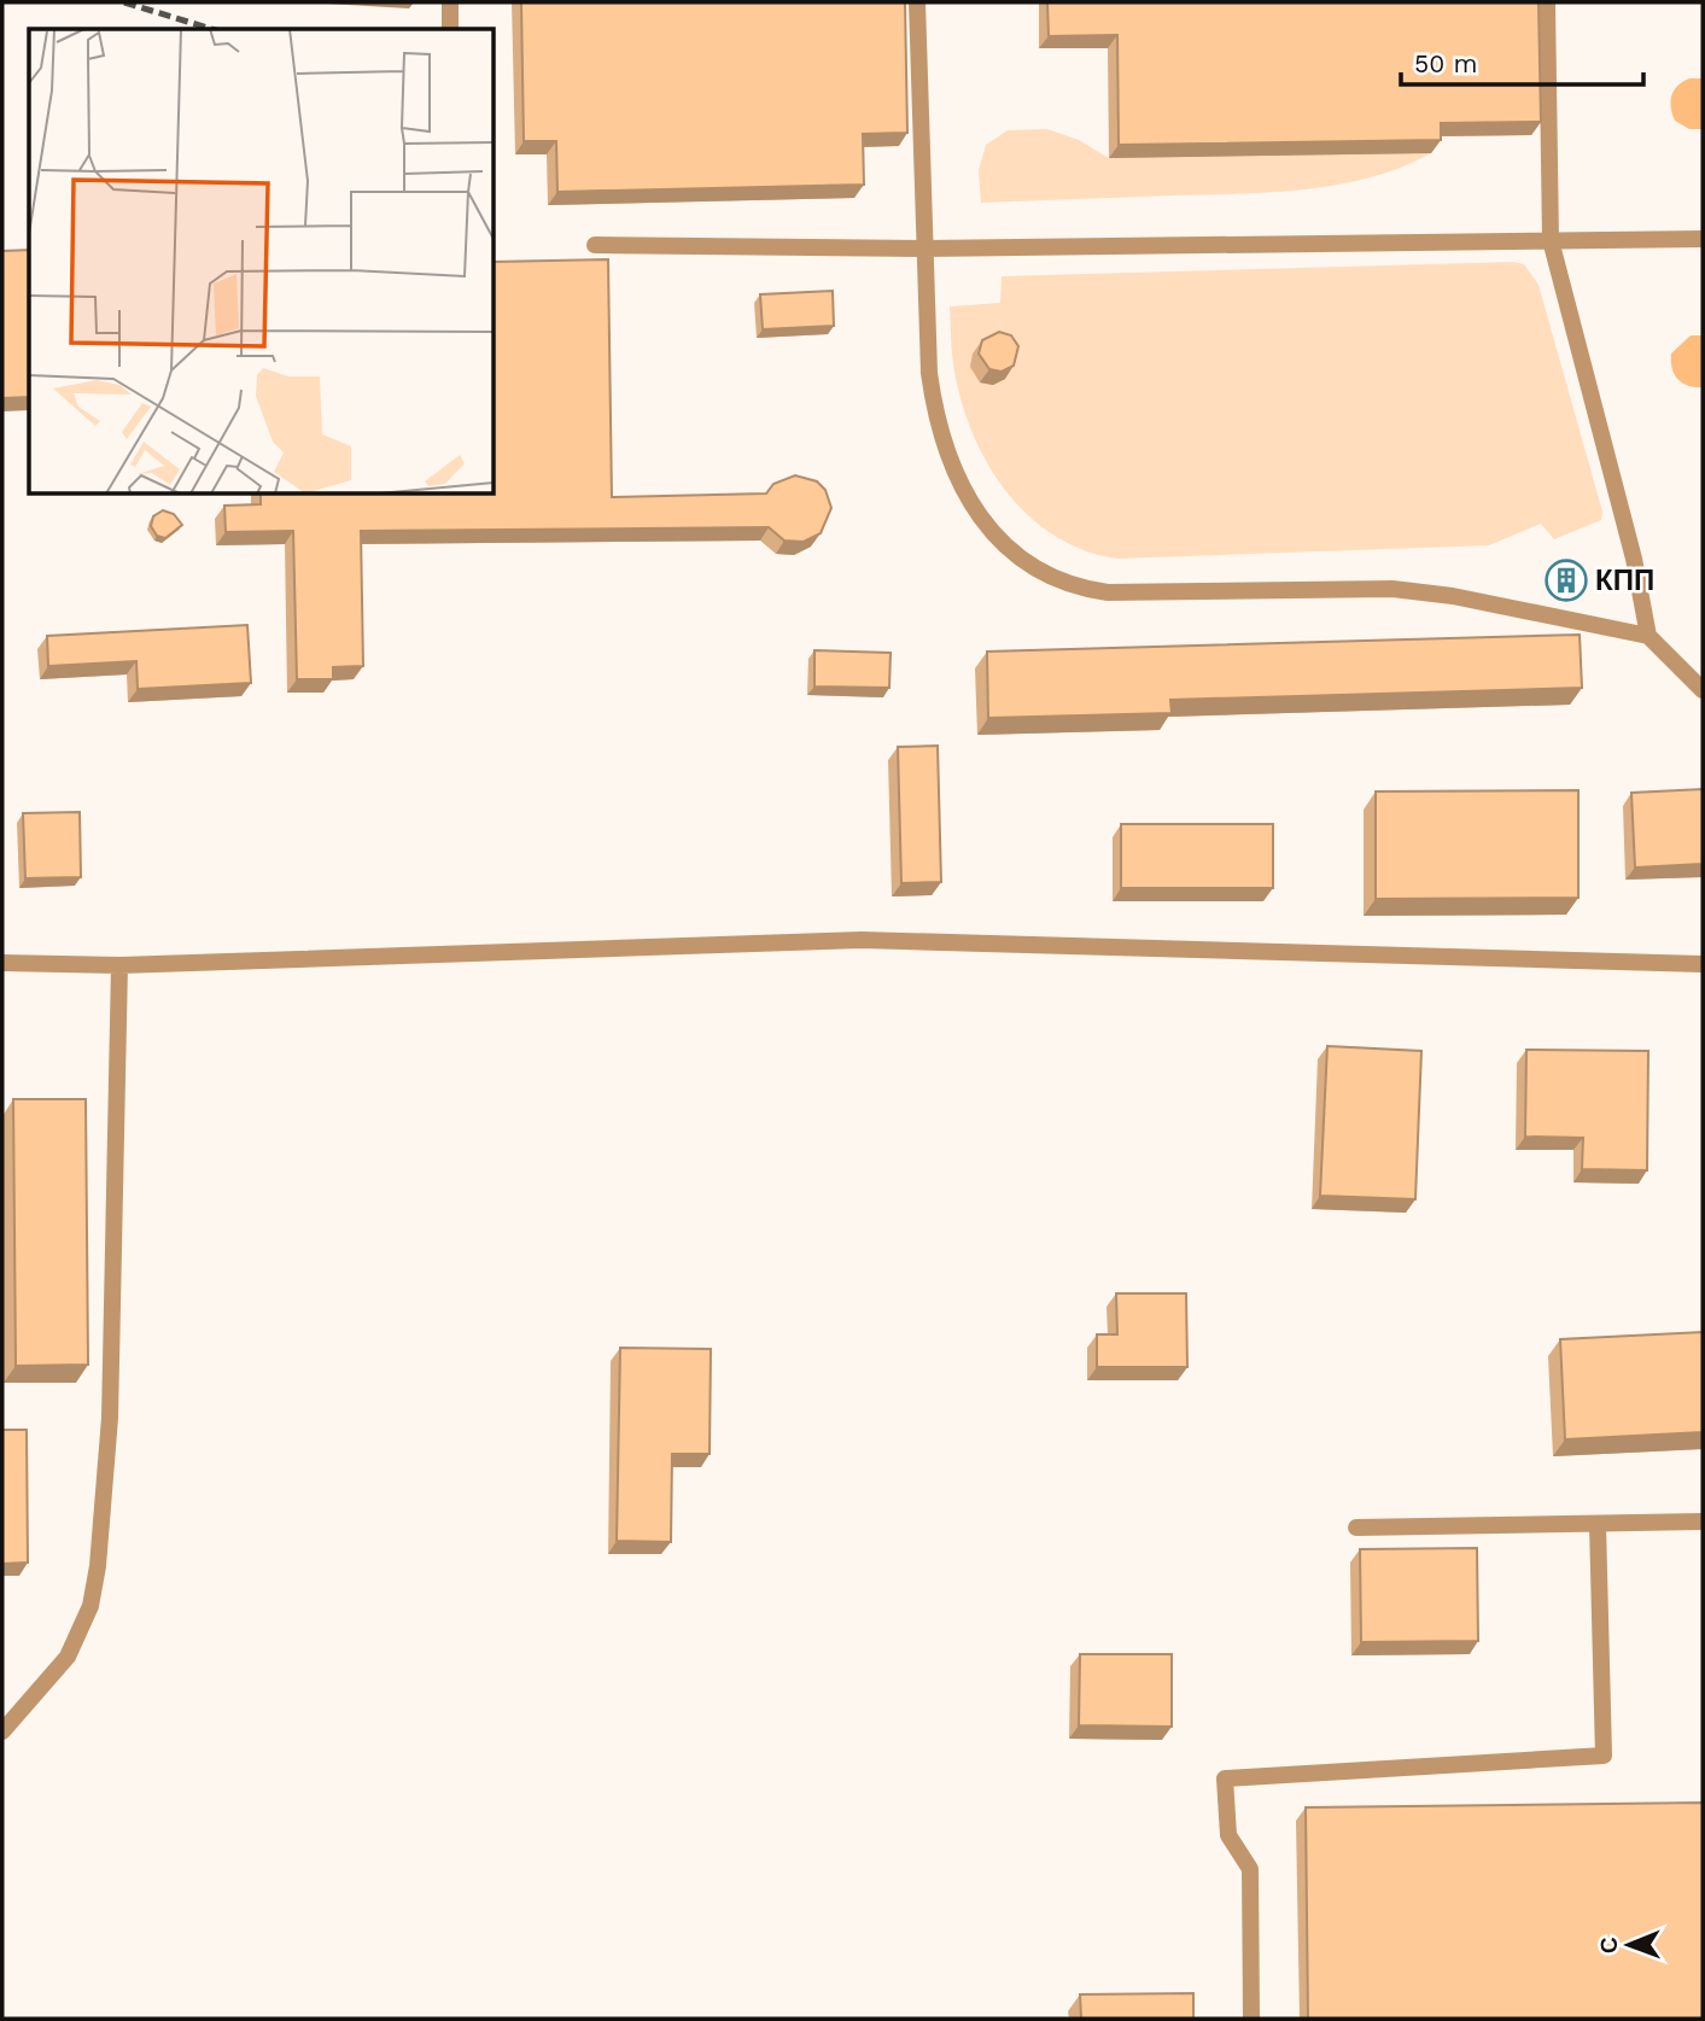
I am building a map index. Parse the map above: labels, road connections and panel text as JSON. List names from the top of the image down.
{
  "places": {
    "building": ["КПП"]
  },
  "scale_bar": "50 m",
  "north": "left"
}
